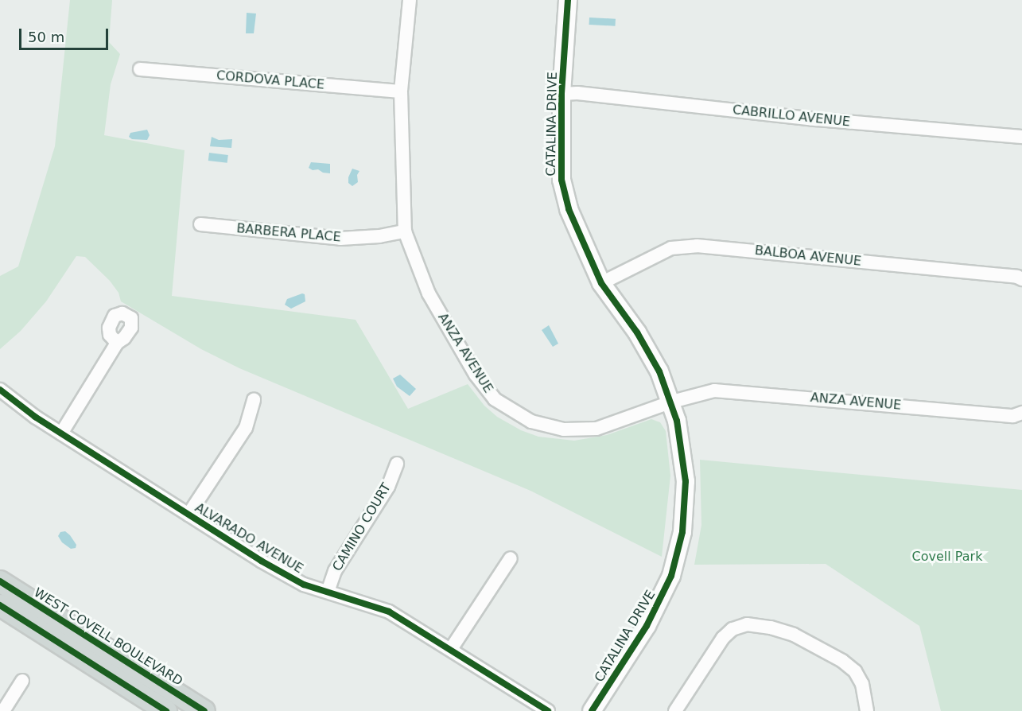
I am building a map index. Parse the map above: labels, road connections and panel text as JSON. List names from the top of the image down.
{
  "streets": {
    "main road": ["WEST COVELL BOULEVARD"],
    "street": [
      "CORDOVA PLACE",
      "CABRILLO AVENUE",
      "CATALINA DRIVE",
      "BARBERA PLACE",
      "BALBOA AVENUE",
      "ANZA AVENUE",
      "CAMINO COURT",
      "ALVARADO AVENUE"
    ]
  },
  "crossings": [
    ["CORDOVA PLACE", "ANZA AVENUE"],
    ["CABRILLO AVENUE", "CATALINA DRIVE"],
    ["CATALINA DRIVE", "BALBOA AVENUE"],
    ["CATALINA DRIVE", "ANZA AVENUE"],
    ["BARBERA PLACE", "ANZA AVENUE"],
    ["CAMINO COURT", "ALVARADO AVENUE"]
  ],
  "parks": ["Covell Park"],
  "scale_bar": "50 m"
}
